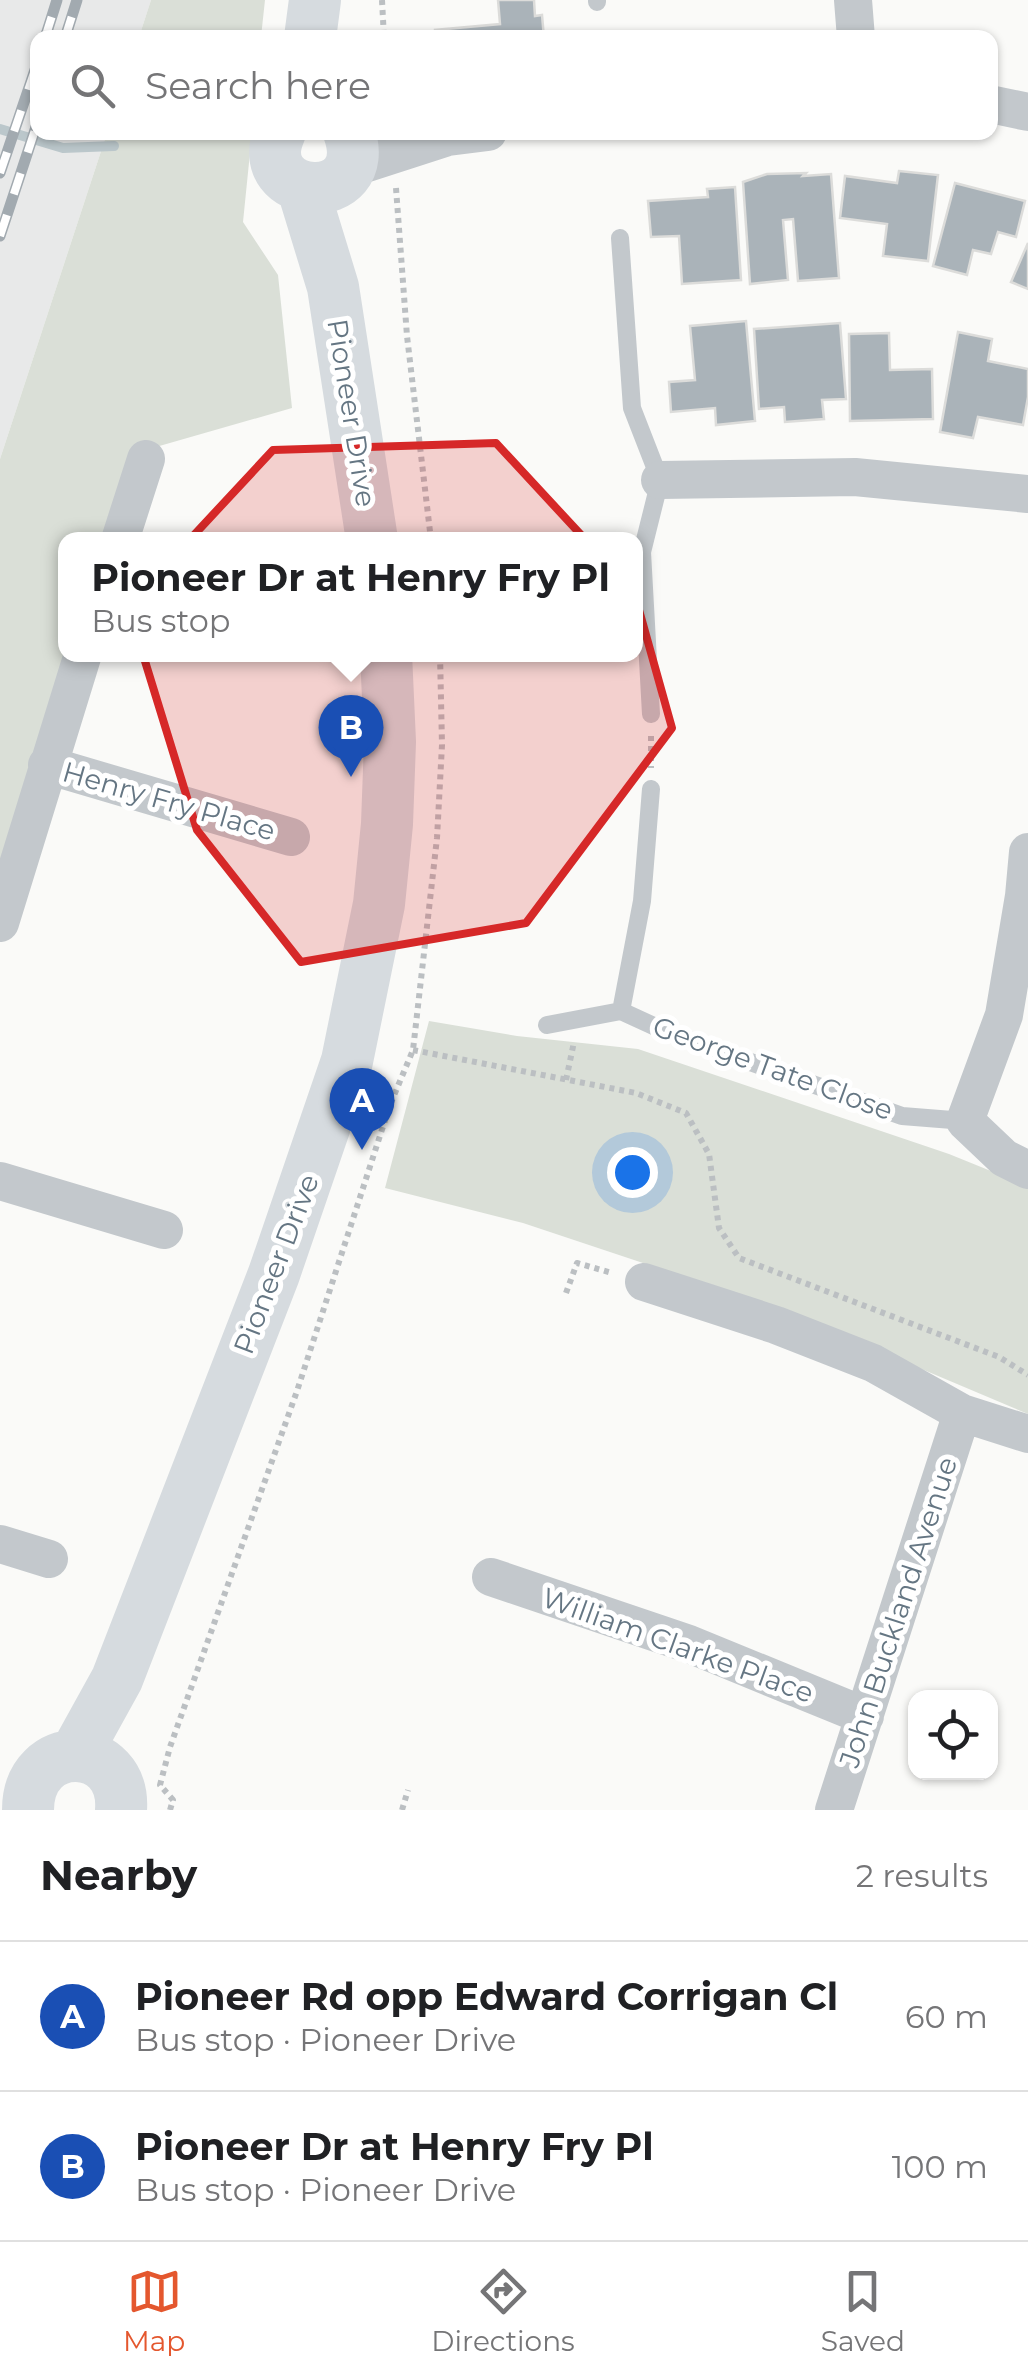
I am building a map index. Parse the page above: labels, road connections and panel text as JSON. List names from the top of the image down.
{
  "streets": {
    "main road": ["Pioneer Drive"],
    "street": ["Henry Fry Place", "John Buckland Avenue", "William Clarke Place"],
    "lane": ["George Tate Close"]
  },
  "crossings": [
    ["John Buckland Avenue", "William Clarke Place"]
  ],
  "page": {
    "search": "Search here",
    "popup": ["Pioneer Dr at Henry Fry Pl", "Bus stop"],
    "pins": ["B", "A"],
    "heading": ["Nearby", "2 results"],
    "list": [
      {
        "mark": "A",
        "name": "Pioneer Rd opp Edward Corrigan Cl",
        "note": "Bus stop · Pioneer Drive",
        "value": "60 m"
      },
      {
        "mark": "B",
        "name": "Pioneer Dr at Henry Fry Pl",
        "note": "Bus stop · Pioneer Drive",
        "value": "100 m"
      }
    ],
    "nav": ["Map", "Directions", "Saved"]
  }
}
